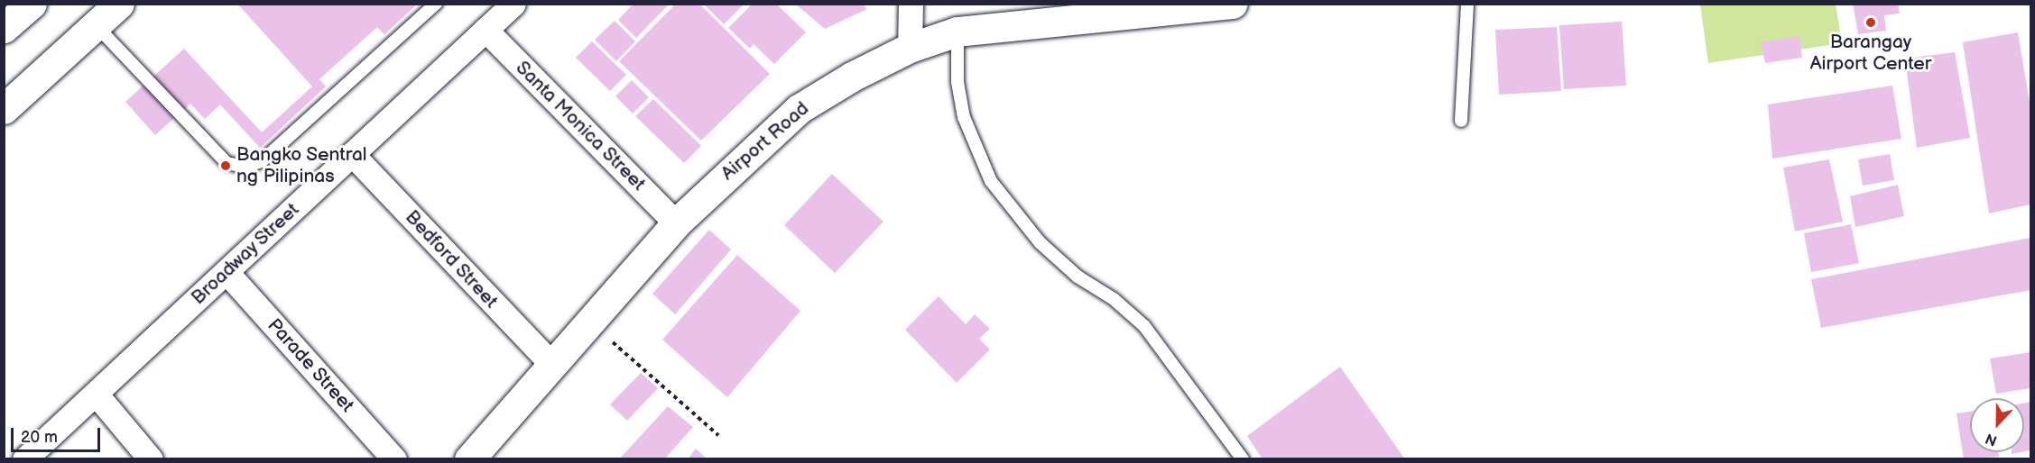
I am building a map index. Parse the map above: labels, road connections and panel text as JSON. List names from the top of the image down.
{
  "streets": {
    "street": [
      "Santa Monica Street",
      "Airport Road",
      "Broadway Street",
      "Bedford Street",
      "Parade Street"
    ]
  },
  "crossings": [
    ["Santa Monica Street", "Airport Road"],
    ["Santa Monica Street", "Broadway Street"],
    ["Airport Road", "Bedford Street"],
    ["Broadway Street", "Bedford Street"],
    ["Broadway Street", "Parade Street"]
  ],
  "places": ["Barangay Airport Center", "Bangko Sentral ng Pilipinas"],
  "scale_bar": "20 m",
  "north": "bottom"
}
